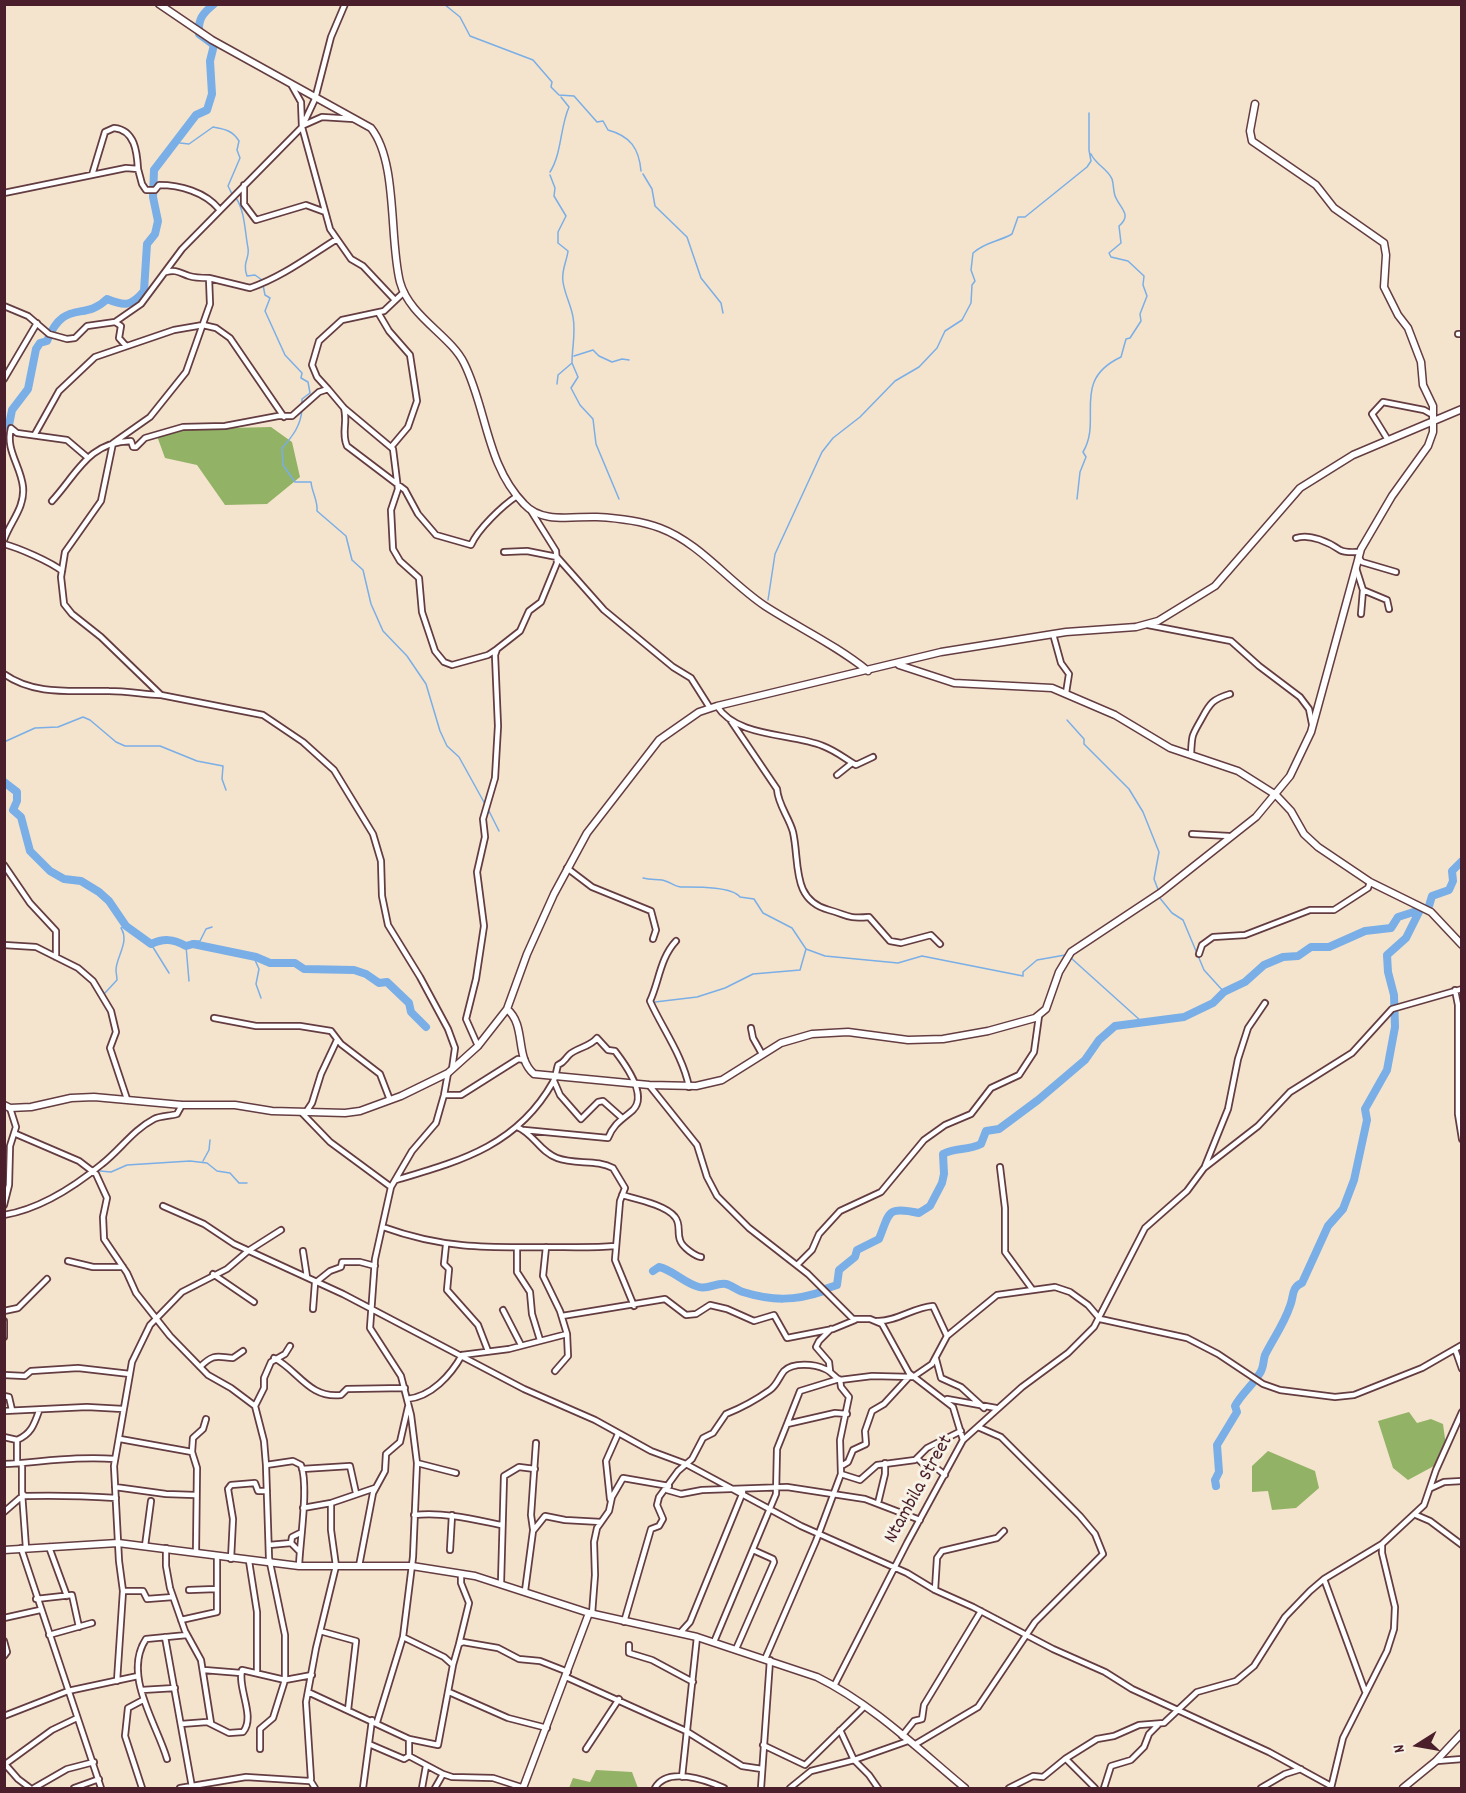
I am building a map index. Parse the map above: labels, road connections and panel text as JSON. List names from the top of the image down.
{
  "streets": {
    "street": ["Ntambila Street"]
  },
  "north": "left"
}
